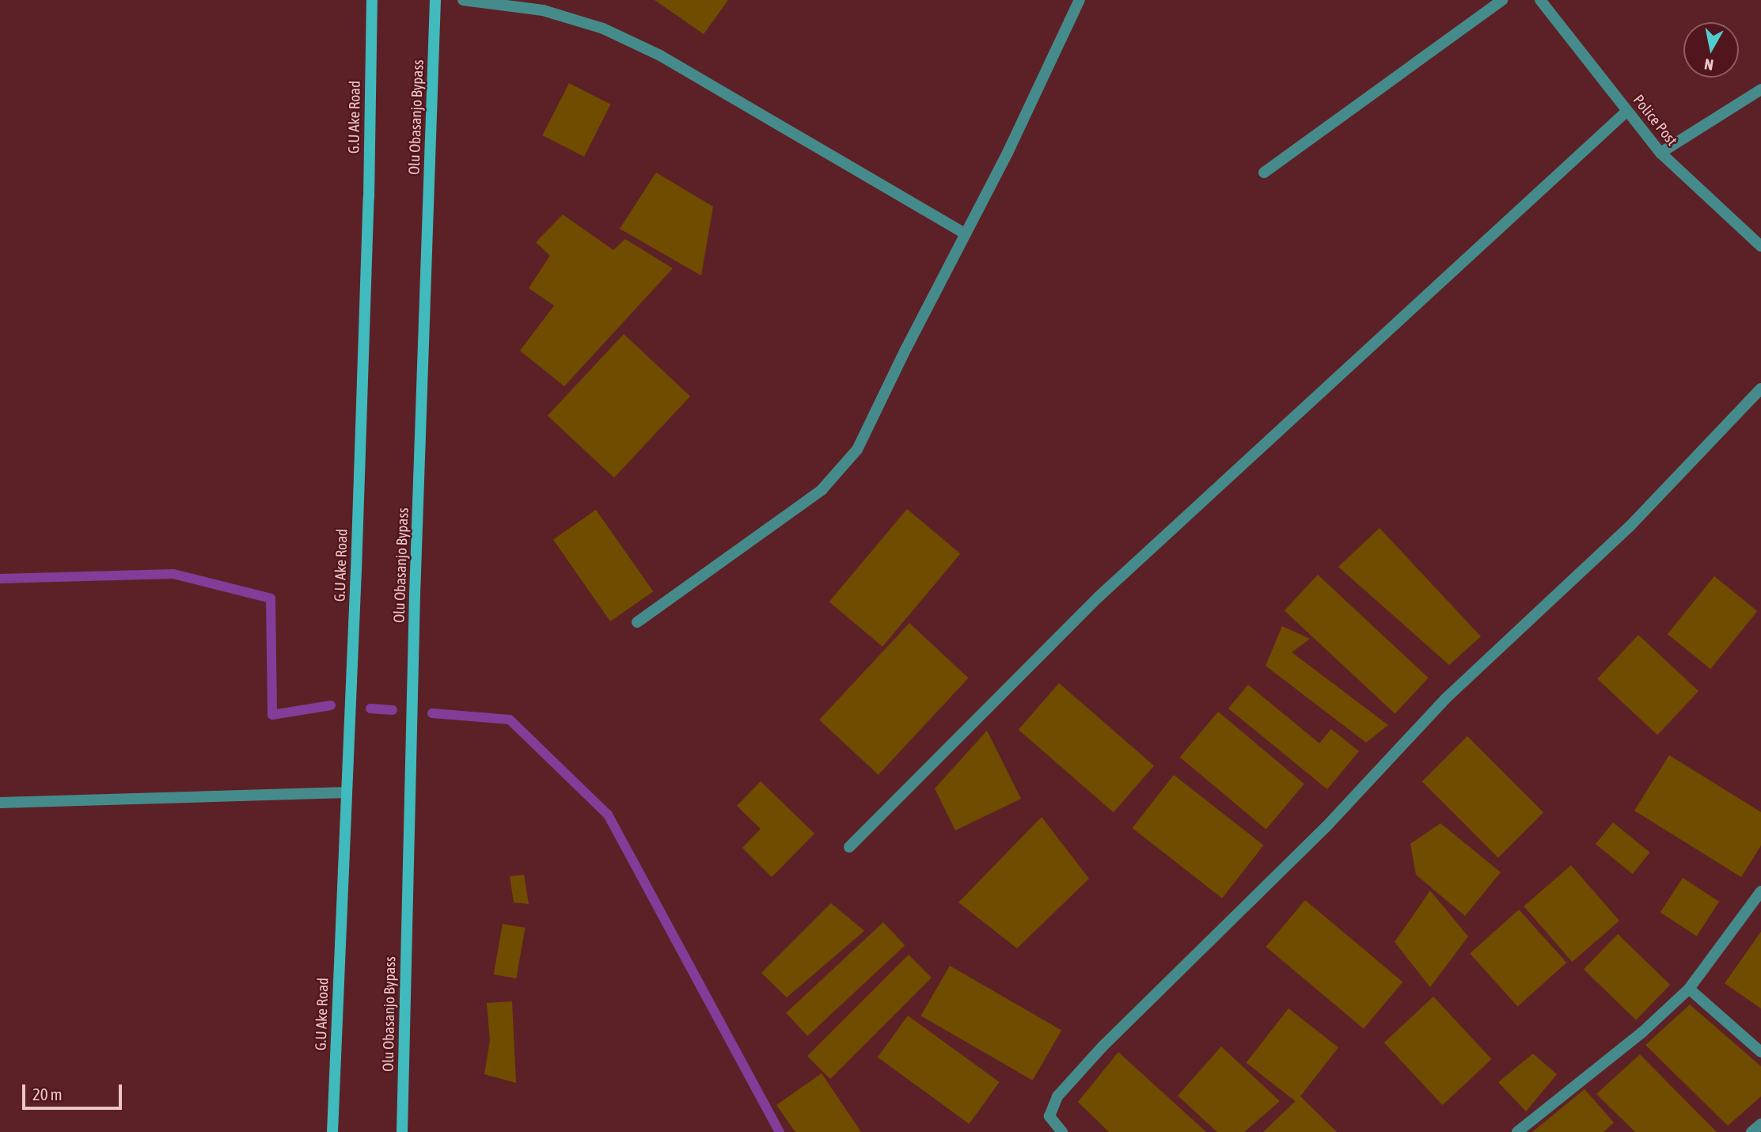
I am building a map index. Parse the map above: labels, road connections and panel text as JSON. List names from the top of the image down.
{
  "streets": {
    "main road": ["G.U Ake Road", "Olu Obasanjo Bypass"],
    "street": ["Police Post"]
  },
  "scale_bar": "20 m",
  "north": "bottom"
}
